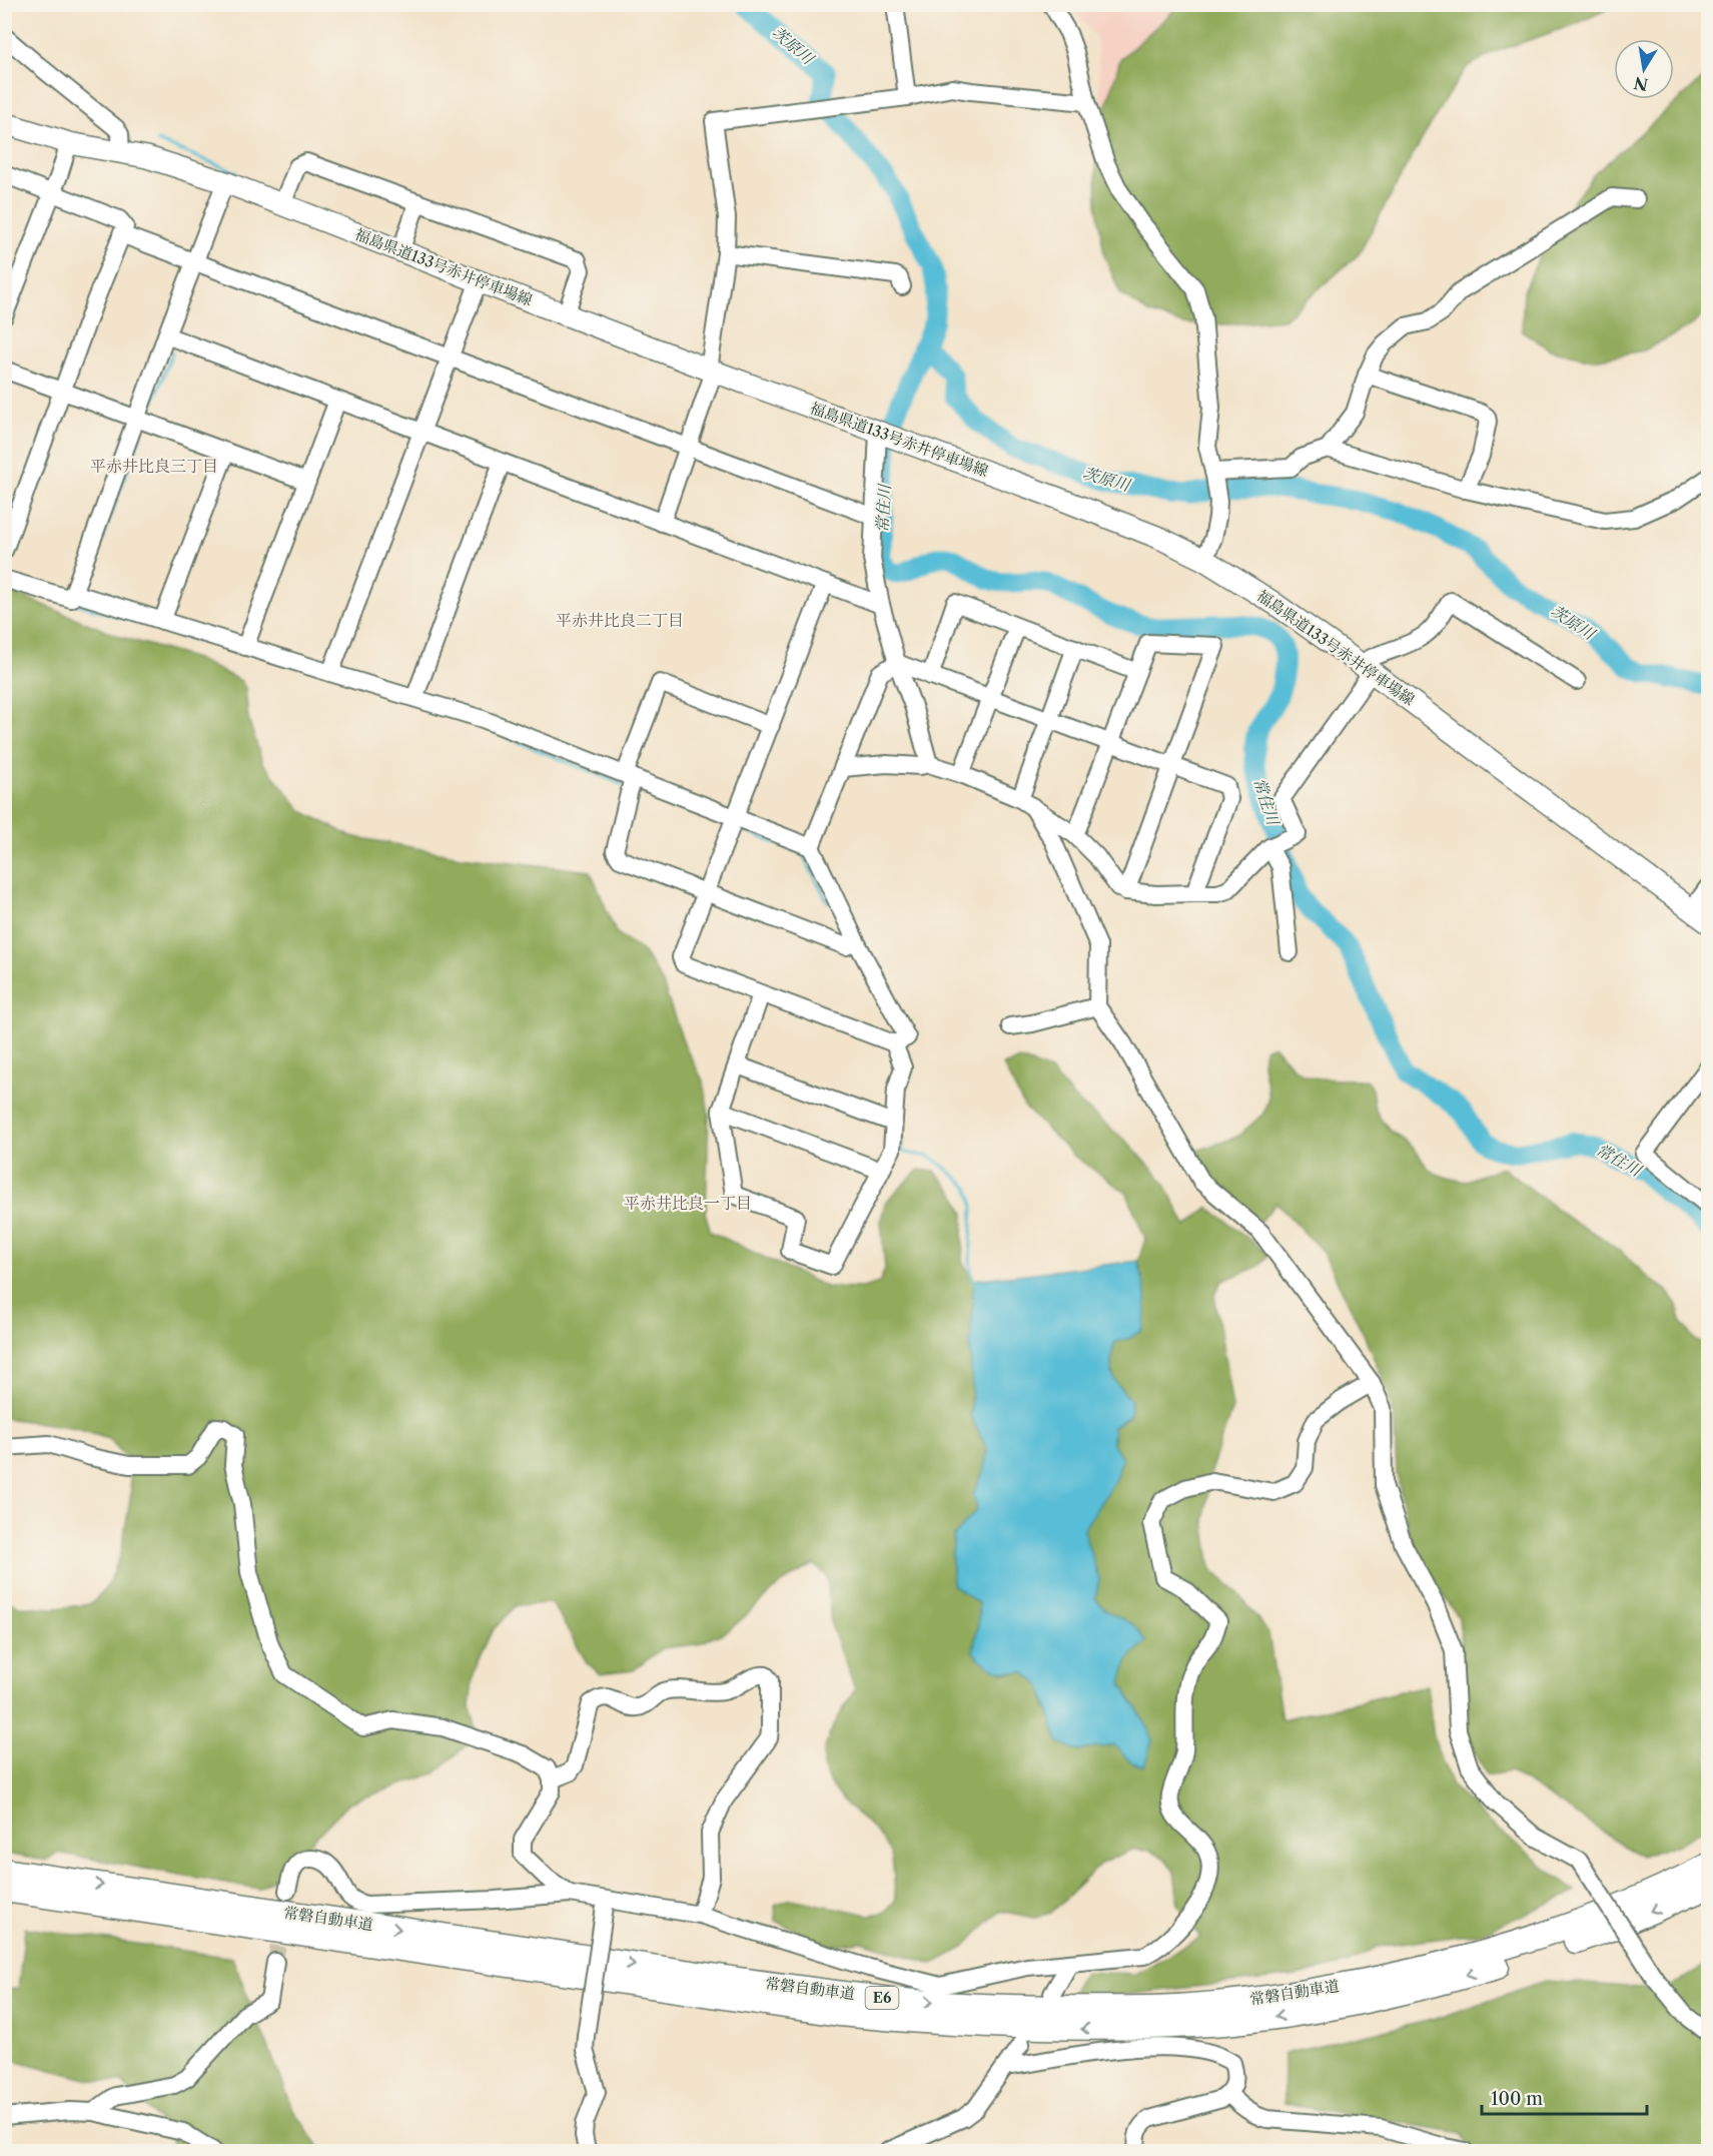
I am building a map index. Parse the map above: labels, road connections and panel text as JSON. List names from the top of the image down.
{
  "streets": {
    "highway": ["常磐自動車道", "E6"],
    "main road": ["福島県道133号赤井停車場線"]
  },
  "districts": ["平赤井比良三丁目", "平赤井比良二丁目", "平赤井比良一丁目"],
  "water": ["茨原川", "常住川"],
  "scale_bar": "100 m",
  "north": "bottom"
}
